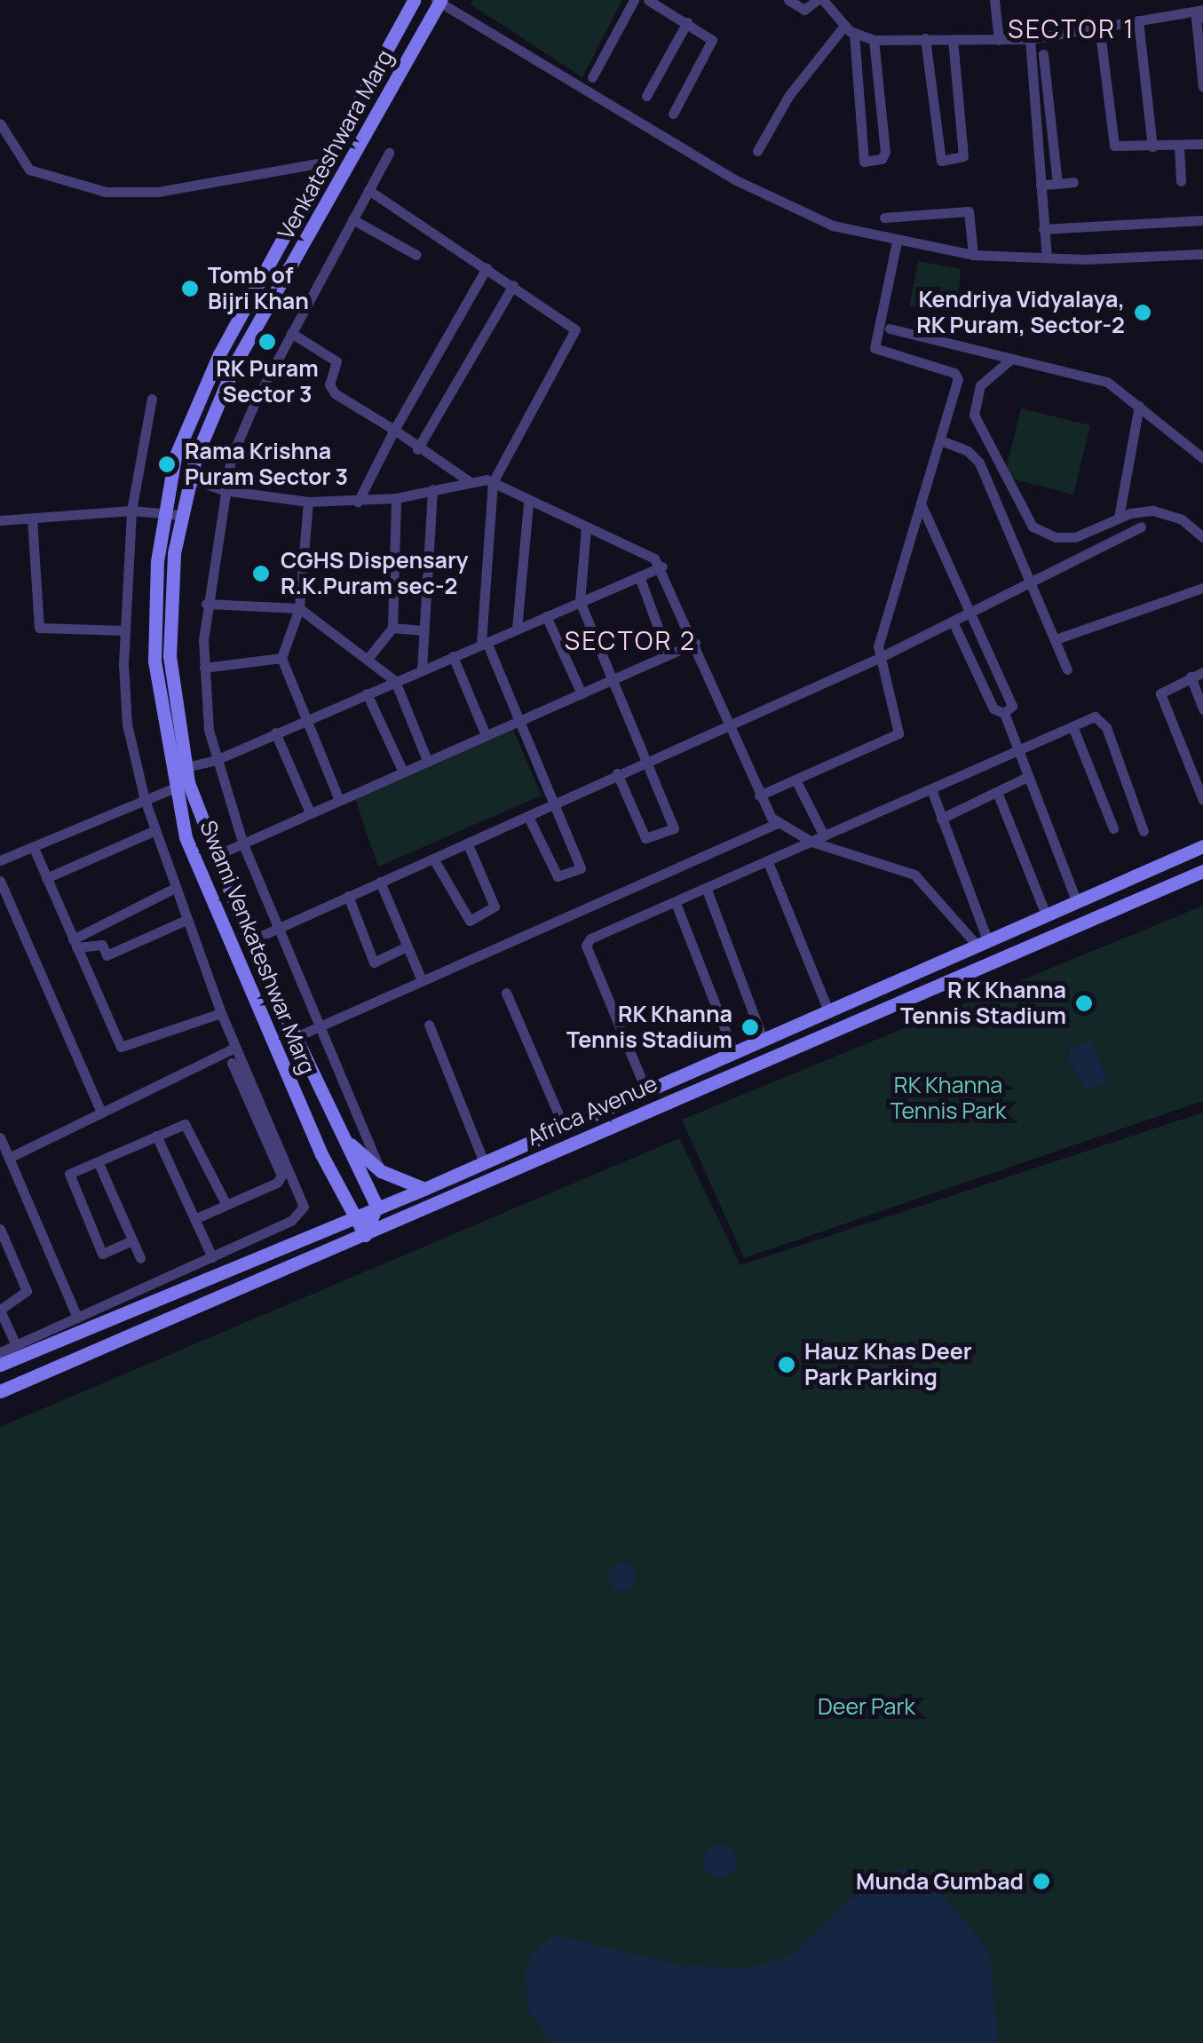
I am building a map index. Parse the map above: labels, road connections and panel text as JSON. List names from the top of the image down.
{
  "streets": {
    "main road": ["Venkateshwara Marg", "Swami Venkateshwar Marg", "Africa Avenue"]
  },
  "crossings": [
    ["Swami Venkateshwar Marg", "Africa Avenue"]
  ],
  "districts": ["SECTOR 1", "SECTOR 2"],
  "parks": ["RK Khanna Tennis Park", "Deer Park"],
  "places": [
    "Tomb of Bijri Khan",
    "Kendriya Vidyalaya, RK Puram, Sector-2",
    "RK Puram Sector 3",
    "Rama Krishna Puram Sector 3",
    "CGHS Dispensary R.K.Puram sec-2",
    "R K Khanna Tennis Stadium",
    "RK Khanna Tennis Stadium",
    "Hauz Khas Deer Park Parking",
    "Munda Gumbad"
  ]
}
